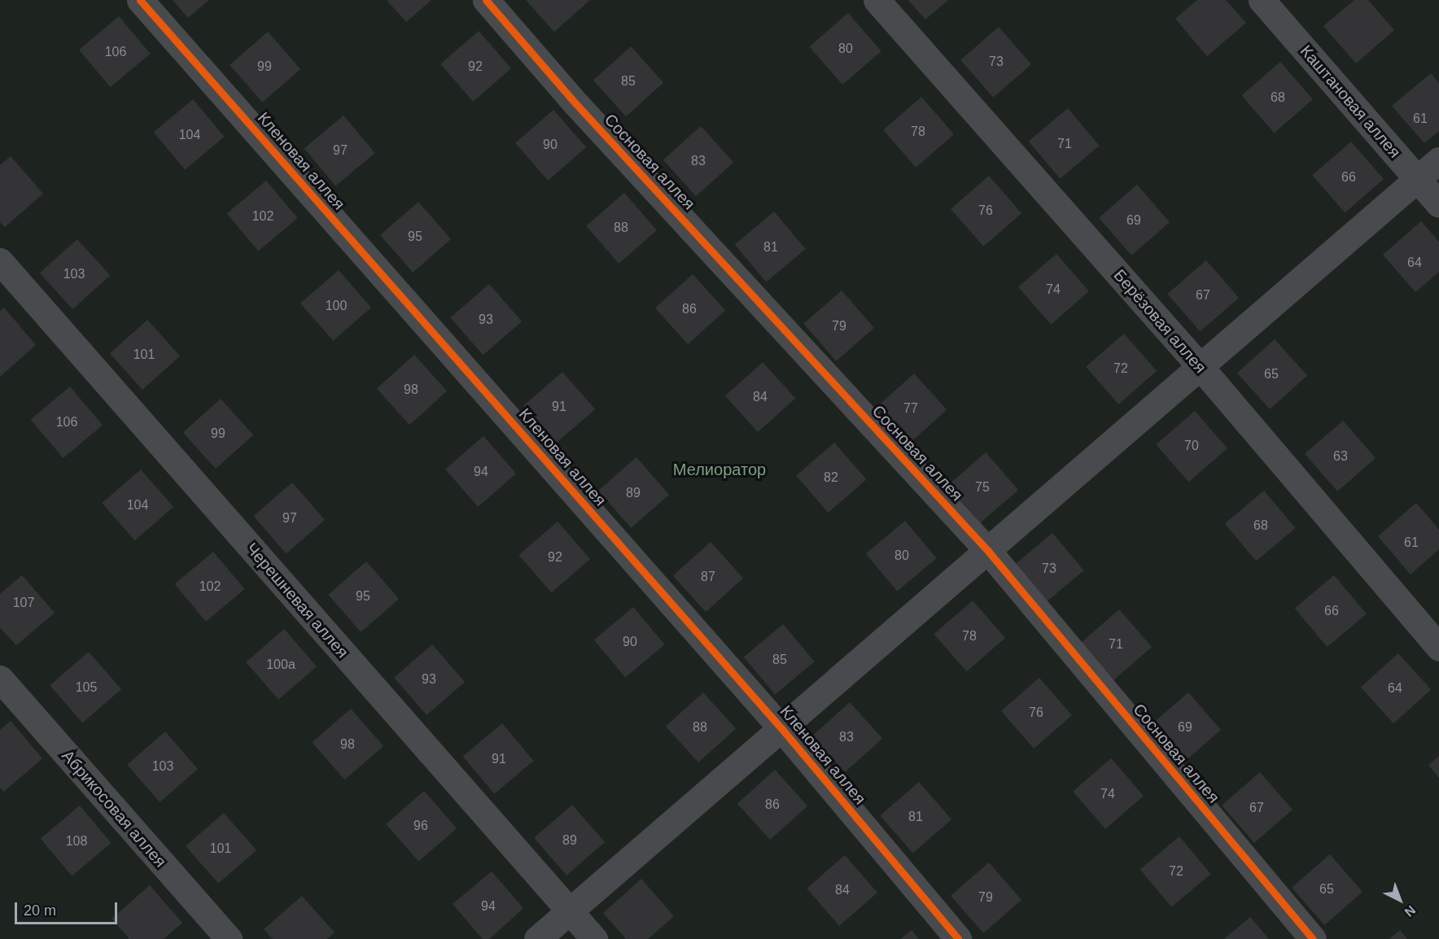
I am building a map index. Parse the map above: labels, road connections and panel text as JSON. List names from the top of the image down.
{
  "streets": {
    "street": [
      "Каштановая аллея",
      "Кленовая аллея",
      "Сосновая аллея",
      "Берёзовая аллея",
      "Черешневая аллея",
      "Абрикосовая аллея"
    ]
  },
  "parks": ["Мелиоратор"],
  "house_numbers": [
    "80",
    "106",
    "73",
    "99",
    "92",
    "85",
    "68",
    "61",
    "78",
    "104",
    "71",
    "90",
    "97",
    "83",
    "66",
    "76",
    "102",
    "69",
    "88",
    "95",
    "81",
    "64",
    "103",
    "74",
    "67",
    "100",
    "86",
    "93",
    "79",
    "101",
    "72",
    "65",
    "98",
    "84",
    "91",
    "77",
    "106",
    "99",
    "70",
    "63",
    "94",
    "82",
    "75",
    "89",
    "104",
    "97",
    "68",
    "61",
    "80",
    "92",
    "73",
    "87",
    "102",
    "95",
    "107",
    "66",
    "78",
    "90",
    "71",
    "85",
    "100а",
    "93",
    "105",
    "64",
    "76",
    "88",
    "69",
    "83",
    "98",
    "91",
    "103",
    "74",
    "86",
    "67",
    "81",
    "96",
    "89",
    "108",
    "101",
    "72",
    "65",
    "84",
    "79",
    "94"
  ],
  "scale_bar": "20 m",
  "north": "bottom right"
}
